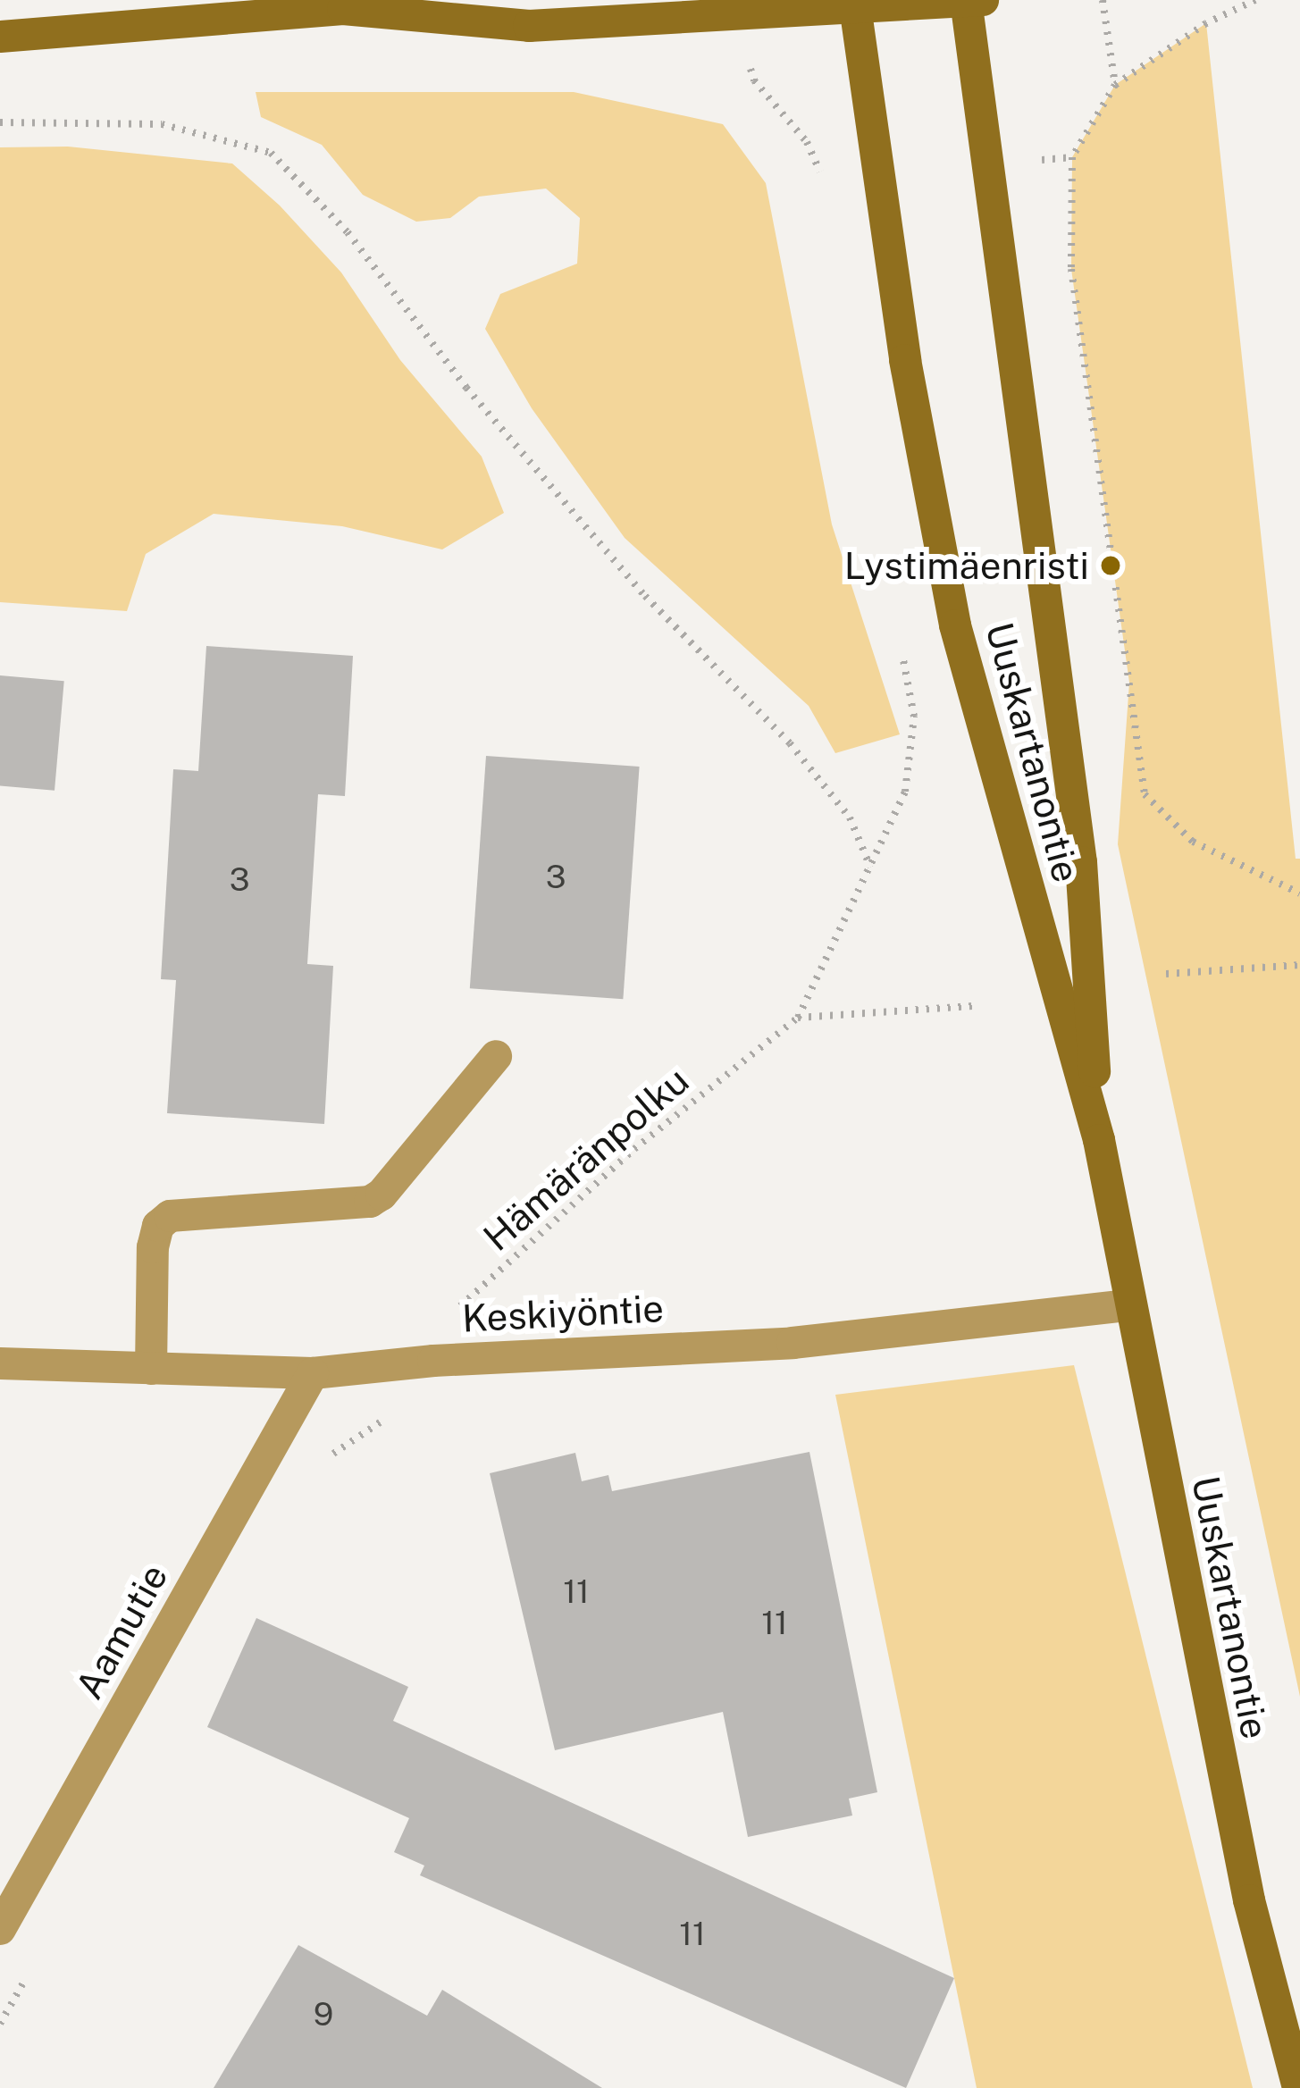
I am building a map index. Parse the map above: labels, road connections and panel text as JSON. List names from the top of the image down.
{
  "streets": {
    "main road": ["Uuskartanontie"],
    "street": ["Keskiyöntie", "Aamutie"],
    "path": ["Hämäränpolku"]
  },
  "crossings": [
    ["Uuskartanontie", "Keskiyöntie"],
    ["Hämäränpolku", "Keskiyöntie"],
    ["Keskiyöntie", "Aamutie"]
  ],
  "places": ["Lystimäenristi"],
  "house_numbers": [
    "3",
    "3",
    "11",
    "11",
    "11",
    "9"
  ]
}
